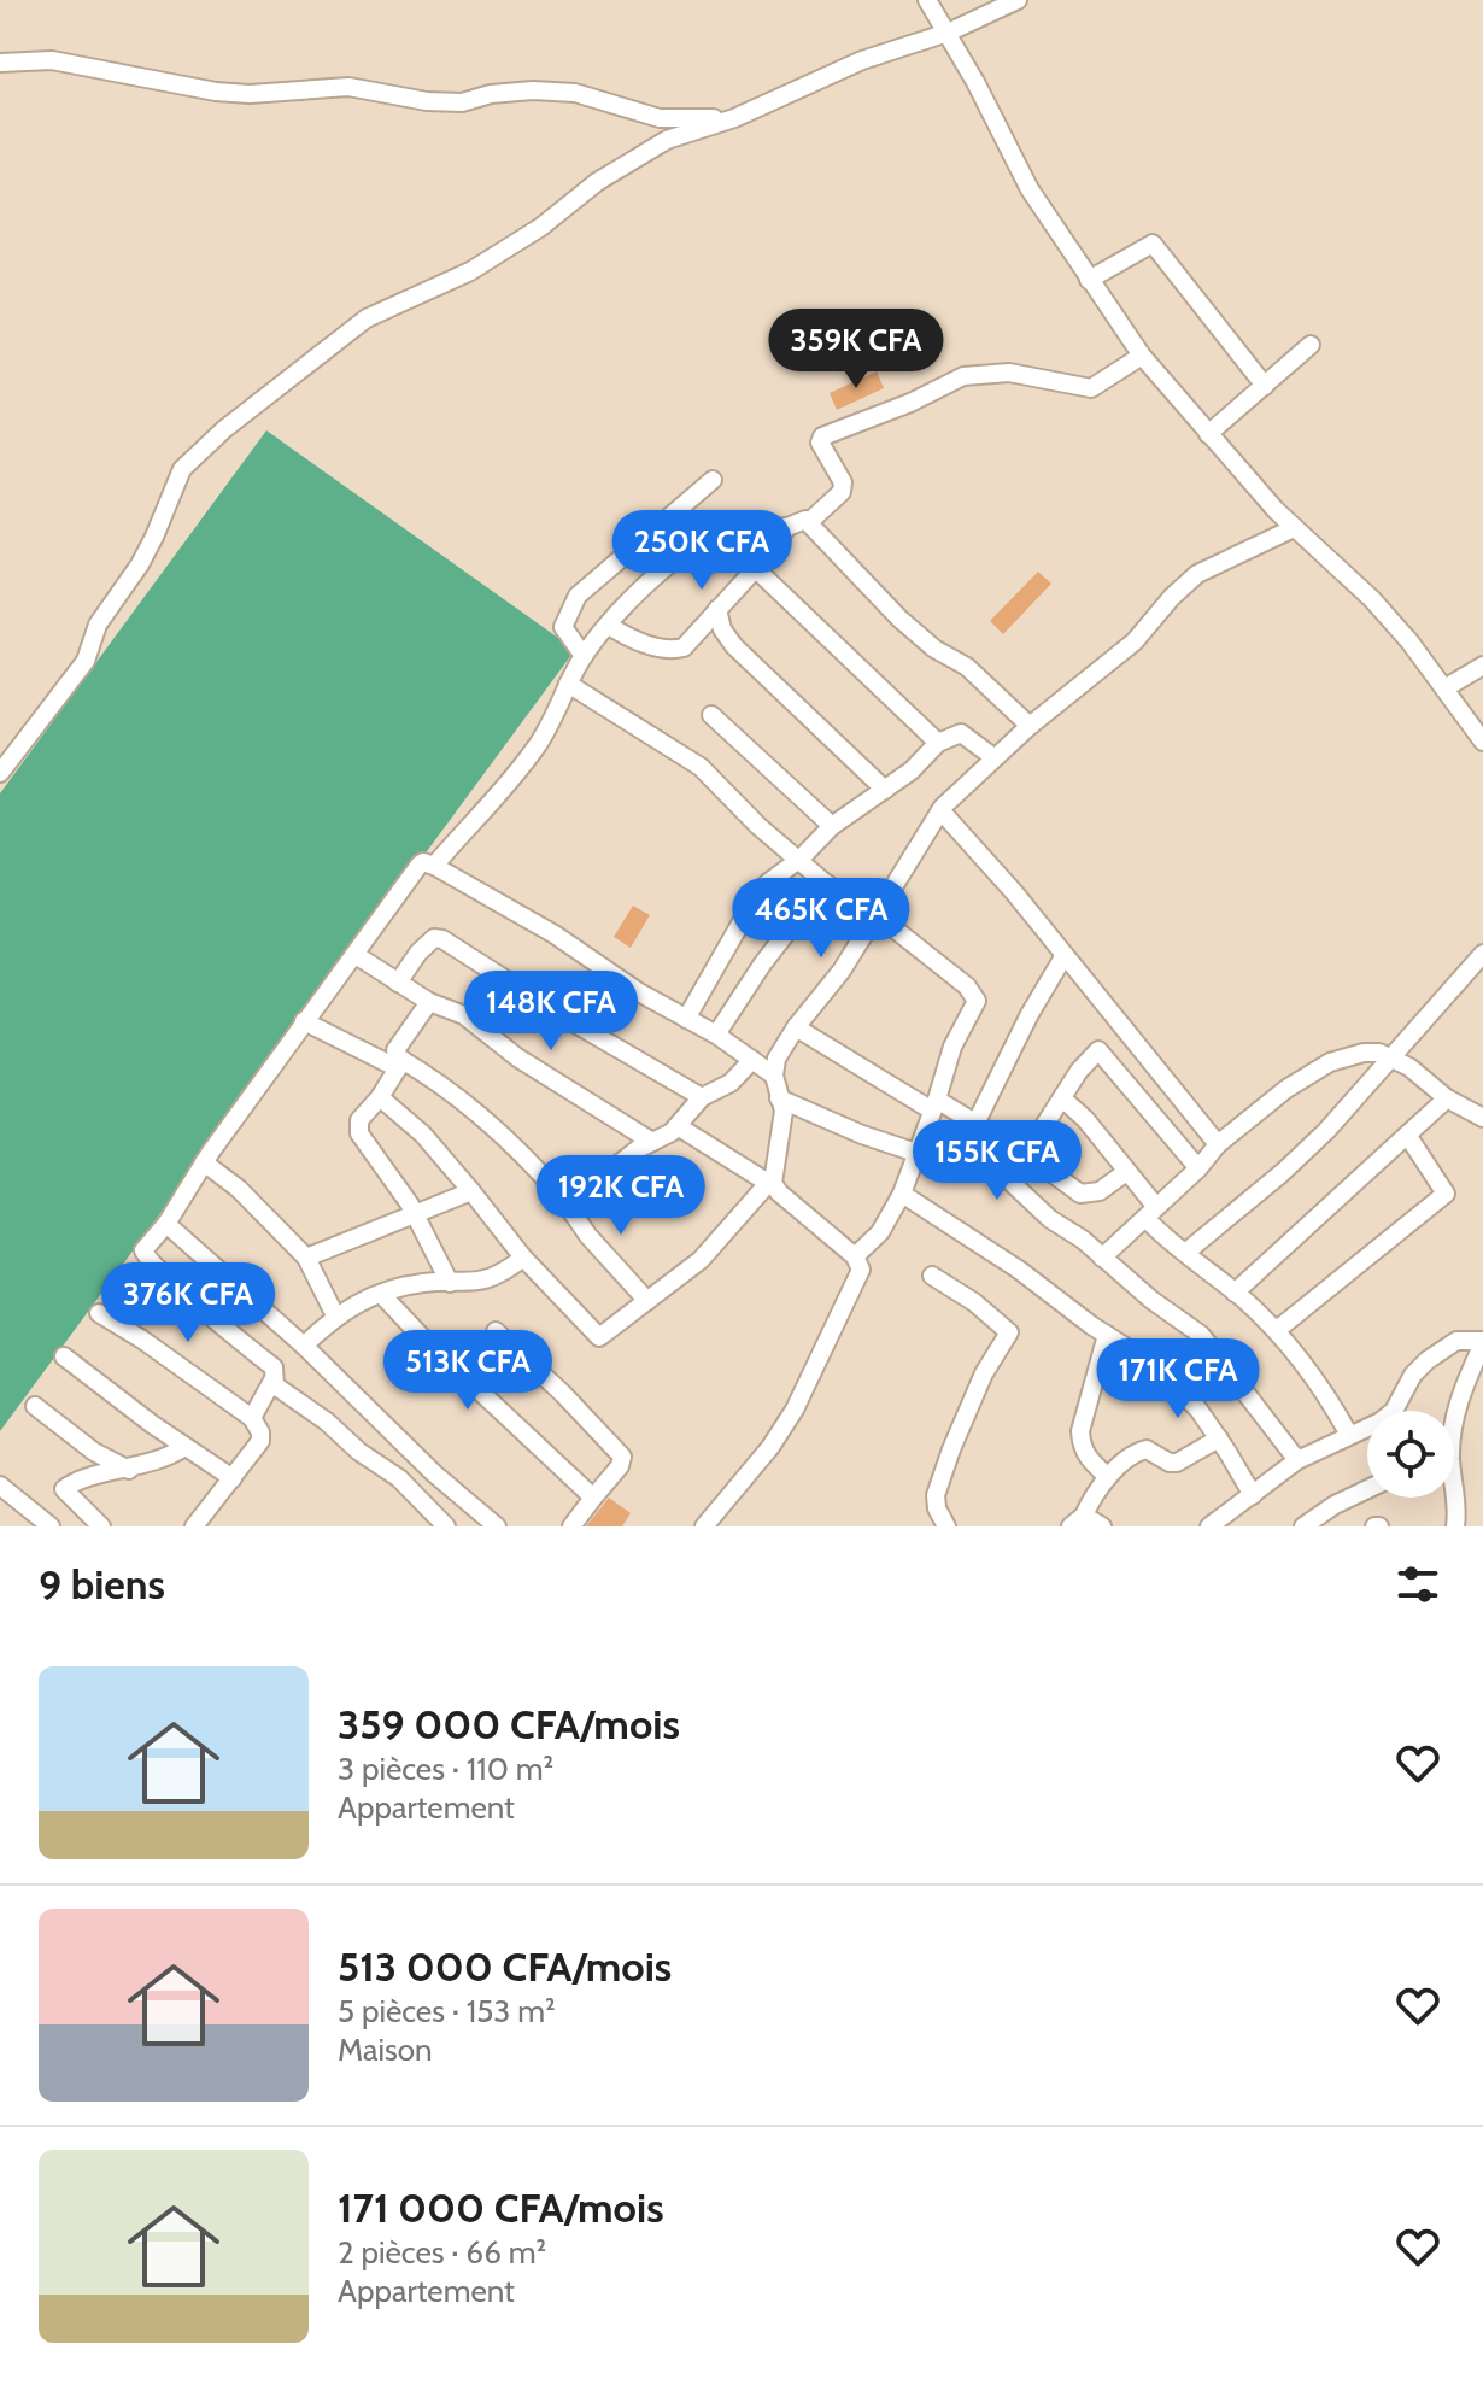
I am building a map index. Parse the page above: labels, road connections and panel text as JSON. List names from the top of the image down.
{
  "page": {
    "price": [
      "359K CFA",
      "250K CFA",
      "465K CFA",
      "148K CFA",
      "155K CFA",
      "192K CFA",
      "376K CFA",
      "513K CFA",
      "171K CFA"
    ],
    "heading": "9 biens",
    "list": [
      {
        "name": "359 000 CFA/mois",
        "note": "3 pièces · 110 m² · Appartement"
      },
      {
        "name": "513 000 CFA/mois",
        "note": "5 pièces · 153 m² · Maison"
      },
      {
        "name": "171 000 CFA/mois",
        "note": "2 pièces · 66 m² · Appartement"
      }
    ]
  }
}
